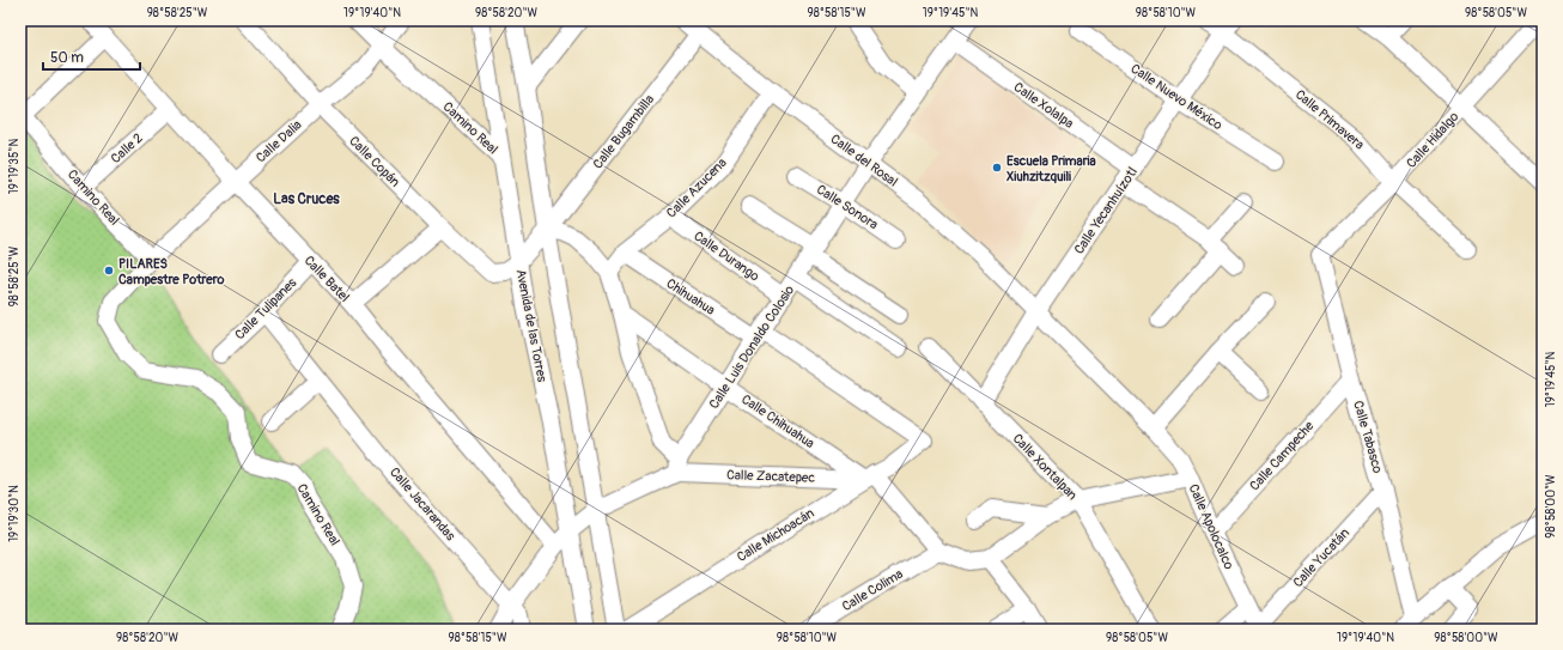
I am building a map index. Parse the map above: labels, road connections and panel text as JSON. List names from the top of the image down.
{
  "streets": {
    "street": [
      "Calle Nuevo México",
      "Calle Xolalpa",
      "Calle Primavera",
      "Camino Real",
      "Calle Bugambilla",
      "Calle Hidalgo",
      "Calle Dalia",
      "Calle 2",
      "Calle del Rosal",
      "Calle Copán",
      "Calle Azucena",
      "Calle Sonora",
      "Calle Yecanhuízotl",
      "Calle Durango",
      "Calle Batel",
      "Chihuahua",
      "Calle Tulipanes",
      "Avenida de las Torres",
      "Calle Luis Donaldo Colosio",
      "Calle Chihuahua",
      "Calle Tabasco",
      "Calle Campeche",
      "Calle Xontalpan",
      "Calle Zacatepec",
      "Calle Jacarandas",
      "Calle Apolocalco",
      "Calle Michoacán",
      "Calle Yucatán",
      "Calle Colima"
    ]
  },
  "crossings": [
    ["Calle Nuevo México", "Calle Yecanhuízotl"],
    ["Calle Xolalpa", "Calle Yecanhuízotl"],
    ["Calle Xolalpa", "Calle Luis Donaldo Colosio"],
    ["Calle Primavera", "Calle Hidalgo"],
    ["Calle Primavera", "Calle Yecanhuízotl"],
    ["Camino Real", "Calle Dalia"],
    ["Camino Real", "Calle 2"],
    ["Camino Real", "Avenida de las Torres"],
    ["Calle Bugambilla", "Calle del Rosal"],
    ["Calle Bugambilla", "Calle Copán"],
    ["Calle Bugambilla", "Avenida de las Torres"],
    ["Calle Hidalgo", "Calle Tabasco"],
    ["Calle Dalia", "Calle Copán"],
    ["Calle Dalia", "Calle Batel"],
    ["Calle 2", "Calle Batel"],
    ["Calle del Rosal", "Calle Azucena"],
    ["Calle del Rosal", "Calle Yecanhuízotl"],
    ["Calle del Rosal", "Calle Luis Donaldo Colosio"],
    ["Calle del Rosal", "Calle Apolocalco"],
    ["Calle Copán", "Avenida de las Torres"],
    ["Calle Azucena", "Calle Durango"],
    ["Calle Azucena", "Chihuahua"],
    ["Calle Sonora", "Calle Luis Donaldo Colosio"],
    ["Calle Yecanhuízotl", "Calle Xontalpan"],
    ["Calle Yecanhuízotl", "Calle Apolocalco"],
    ["Calle Durango", "Calle Luis Donaldo Colosio"],
    ["Calle Batel", "Calle Tulipanes"],
    ["Chihuahua", "Calle Luis Donaldo Colosio"],
    ["Chihuahua", "Calle Michoacán"],
    ["Calle Tulipanes", "Calle Jacarandas"],
    ["Calle Luis Donaldo Colosio", "Calle Chihuahua"],
    ["Calle Luis Donaldo Colosio", "Calle Zacatepec"],
    ["Calle Luis Donaldo Colosio", "Calle Michoacán"],
    ["Calle Chihuahua", "Calle Zacatepec"],
    ["Calle Chihuahua", "Calle Michoacán"],
    ["Calle Chihuahua", "Calle Colima"],
    ["Calle Tabasco", "Calle Campeche"],
    ["Calle Tabasco", "Calle Yucatán"],
    ["Calle Campeche", "Calle Apolocalco"],
    ["Calle Zacatepec", "Calle Michoacán"],
    ["Calle Apolocalco", "Calle Yucatán"]
  ],
  "districts": ["Las Cruces"],
  "places": ["Escuela Primaria Xiuhzitzquili", "PILARES Campestre Potrero"],
  "scale_bar": "50 m",
  "coordinates": [
    "98°58'25\"W",
    "19°19'40\"N",
    "98°58'20\"W",
    "98°58'15\"W",
    "19°19'45\"N",
    "98°58'10\"W",
    "98°58'05\"W",
    "19°19'35\"N",
    "98°58'00\"W",
    "19°19'30\"N"
  ]
}
